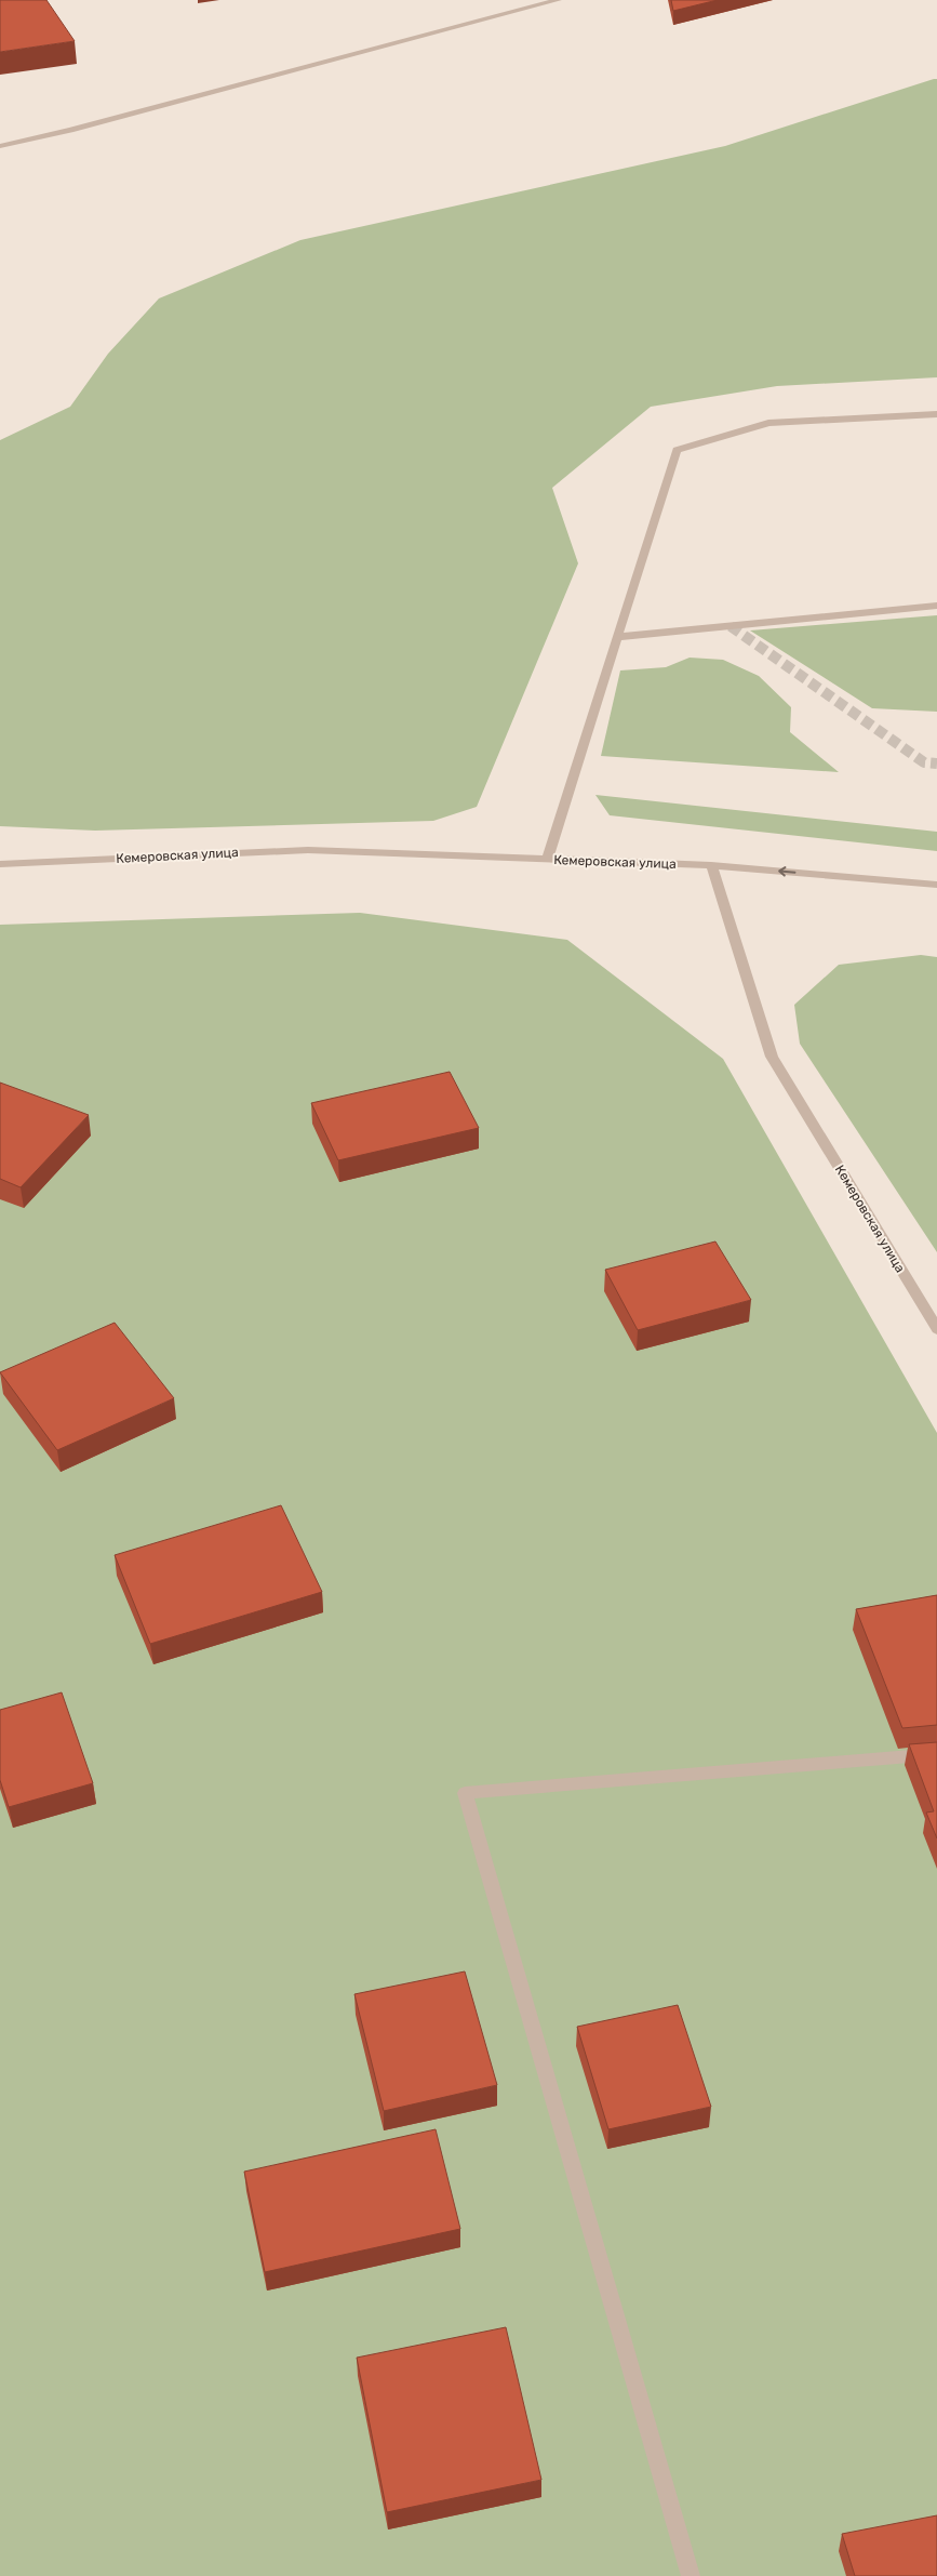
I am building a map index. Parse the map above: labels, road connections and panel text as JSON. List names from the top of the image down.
{
  "streets": {
    "street": ["Кемеровская улица"]
  }
}
